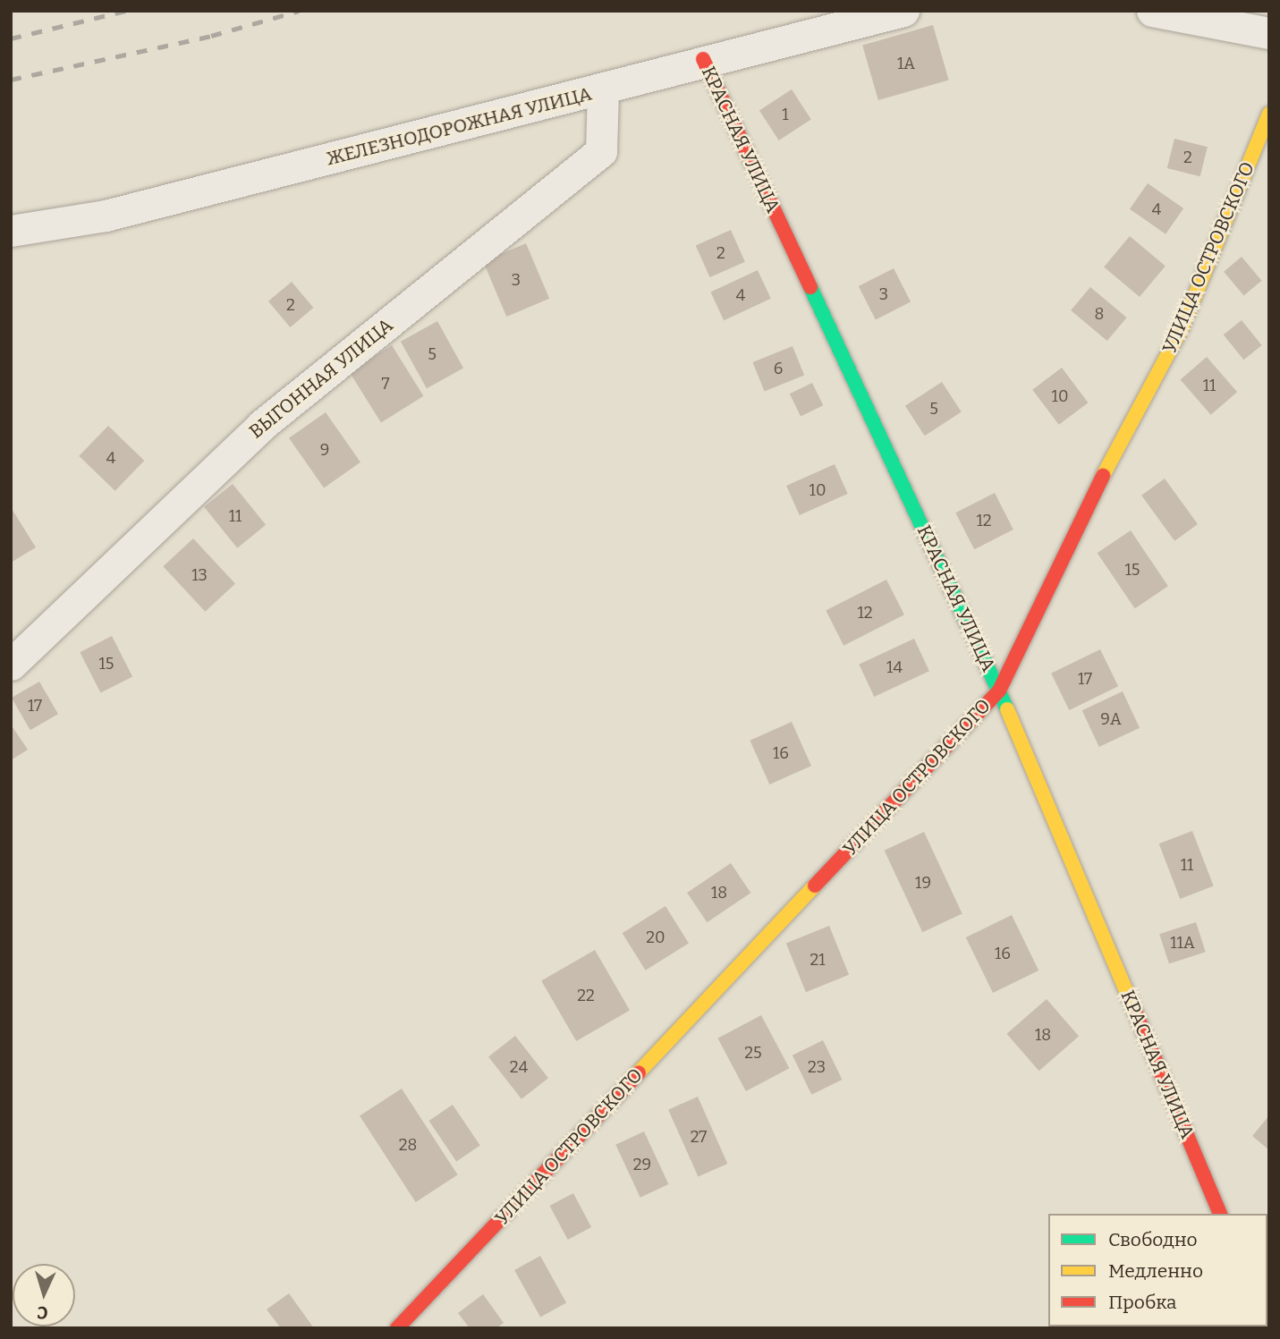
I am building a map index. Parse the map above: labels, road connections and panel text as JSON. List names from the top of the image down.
{
  "streets": {
    "street": [
      "ЖЕЛЕЗНОДОРОЖНАЯ УЛИЦА",
      "КРАСНАЯ УЛИЦА",
      "УЛИЦА ОСТРОВСКОГО",
      "ВЫГОННАЯ УЛИЦА"
    ]
  },
  "crossings": [
    ["ЖЕЛЕЗНОДОРОЖНАЯ УЛИЦА", "КРАСНАЯ УЛИЦА"],
    ["ЖЕЛЕЗНОДОРОЖНАЯ УЛИЦА", "ВЫГОННАЯ УЛИЦА"],
    ["КРАСНАЯ УЛИЦА", "УЛИЦА ОСТРОВСКОГО"]
  ],
  "house_numbers": [
    "1А",
    "1",
    "2",
    "4",
    "2",
    "3",
    "3",
    "4",
    "2",
    "8",
    "5",
    "6",
    "7",
    "11",
    "10",
    "5",
    "9",
    "4",
    "10",
    "11",
    "12",
    "15",
    "13",
    "12",
    "15",
    "14",
    "17",
    "17",
    "9А",
    "16",
    "11",
    "19",
    "18",
    "20",
    "11А",
    "16",
    "21",
    "22",
    "18",
    "25",
    "24",
    "23",
    "27",
    "28",
    "29"
  ],
  "legend": ["Свободно", "Медленно", "Пробка"],
  "north": "bottom"
}
